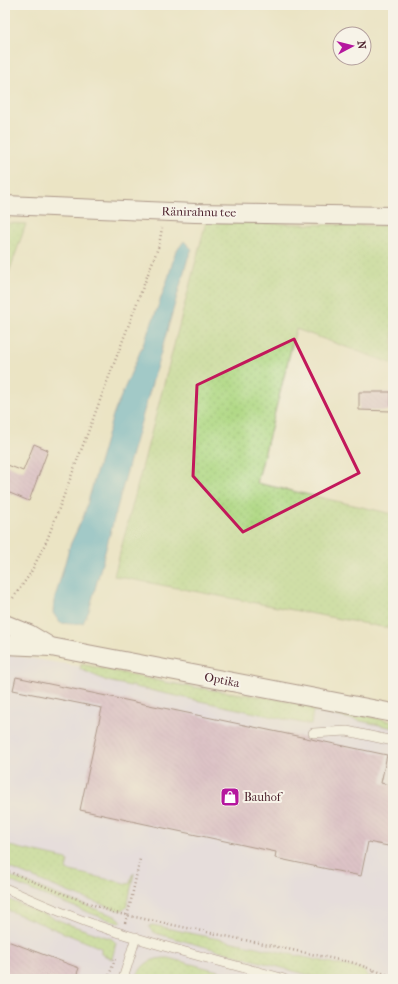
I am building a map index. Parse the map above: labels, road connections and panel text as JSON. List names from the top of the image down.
{
  "streets": {
    "street": ["Ränirahnu tee", "Optika"]
  },
  "places": {
    "shop": ["Bauhof"]
  },
  "north": "right"
}
